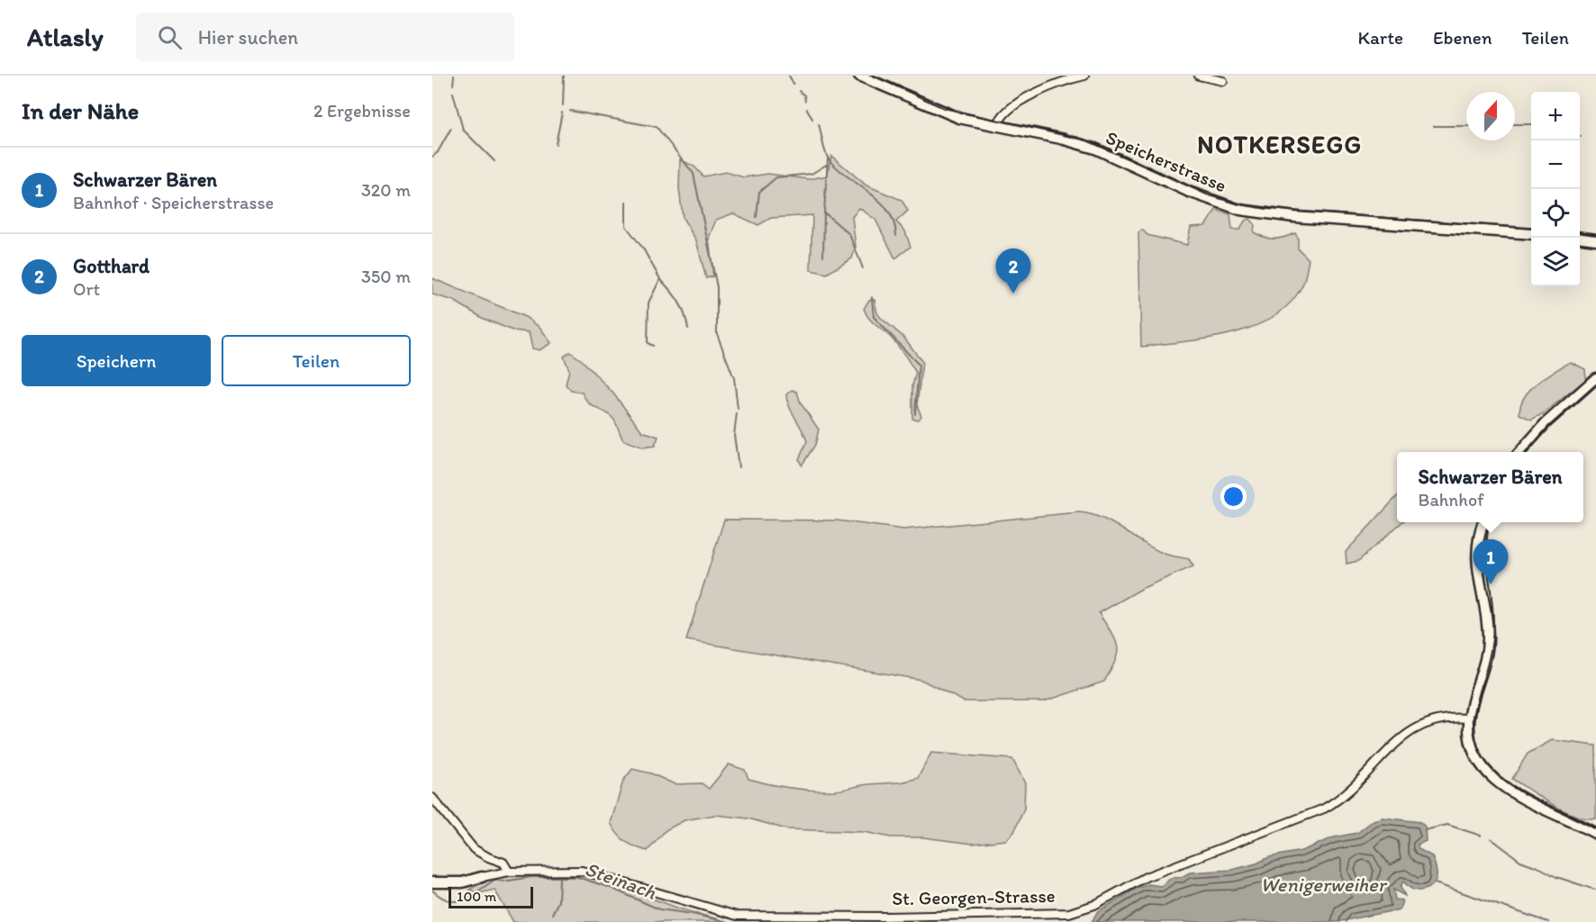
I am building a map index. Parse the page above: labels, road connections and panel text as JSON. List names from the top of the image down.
{
  "streets": {
    "main road": ["Speicherstrasse", "St. Georgen-Strasse"]
  },
  "districts": ["NOTKERSEGG"],
  "water": ["Steinach", "Wenigerweiher"],
  "scale_bar": "100 m",
  "north": "top",
  "page": {
    "header": "Atlasly",
    "search": "Hier suchen",
    "nav": ["Karte", "Ebenen", "Teilen"],
    "heading": ["In der Nähe", "2 Ergebnisse"],
    "map_buttons": ["+", "−"],
    "list": [
      {
        "mark": "1",
        "name": "Schwarzer Bären",
        "note": "Bahnhof · Speicherstrasse",
        "value": "320 m"
      },
      {
        "mark": "2",
        "name": "Gotthard",
        "note": "Ort",
        "value": "350 m"
      }
    ],
    "pins": ["2", "1"],
    "buttons": ["Speichern", "Teilen"],
    "popup": ["Schwarzer Bären", "Bahnhof"],
    "scale": "100 m"
  }
}
